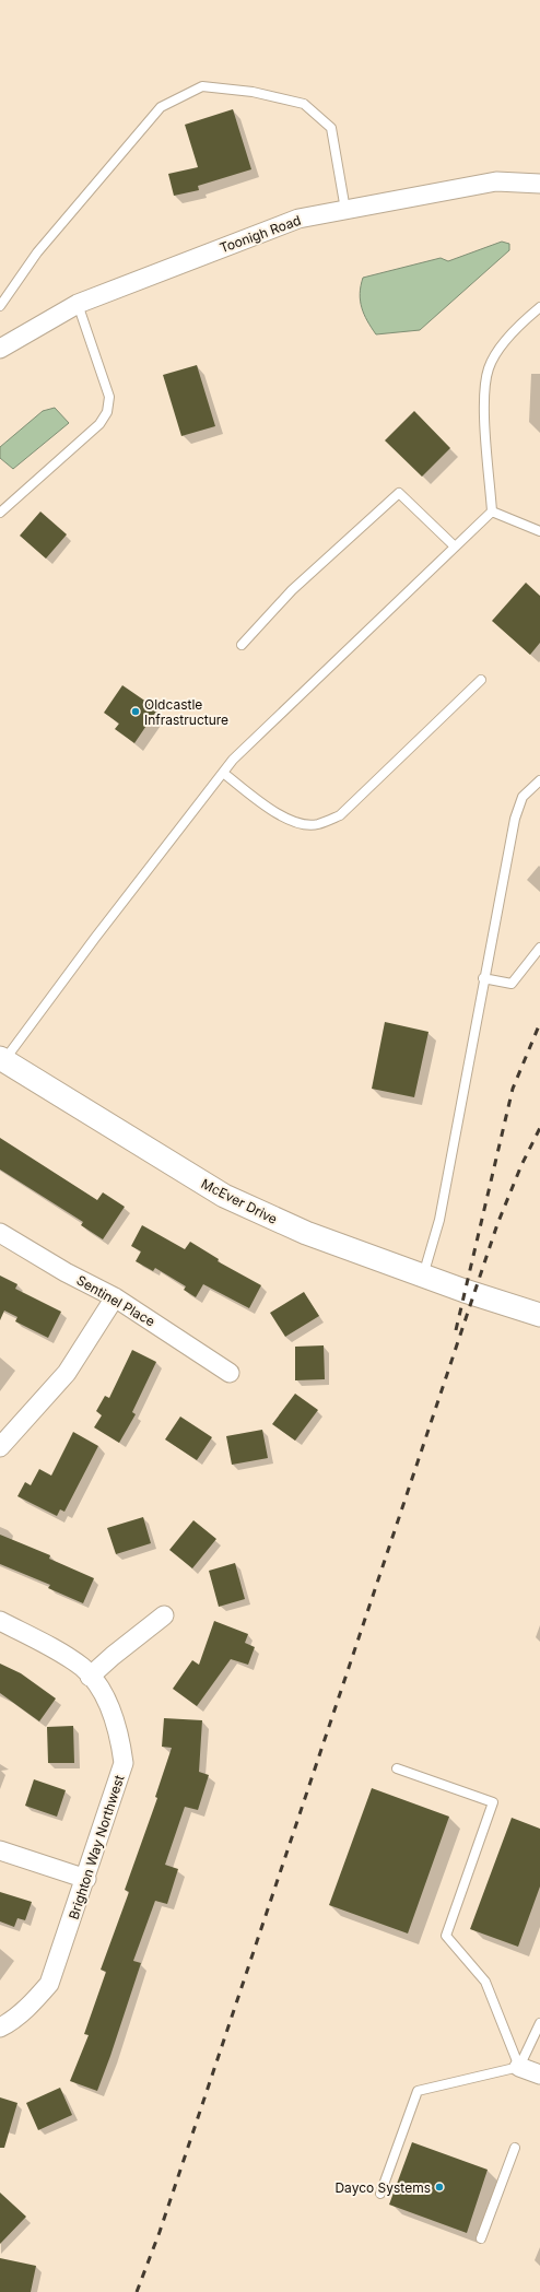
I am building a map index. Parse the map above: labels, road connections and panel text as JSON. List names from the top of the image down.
{
  "streets": {
    "street": [
      "Toonigh Road",
      "McEver Drive",
      "Sentinel Place",
      "Brighton Way Northwest"
    ]
  },
  "places": ["Oldcastle Infrastructure", "Dayco Systems"]
}
